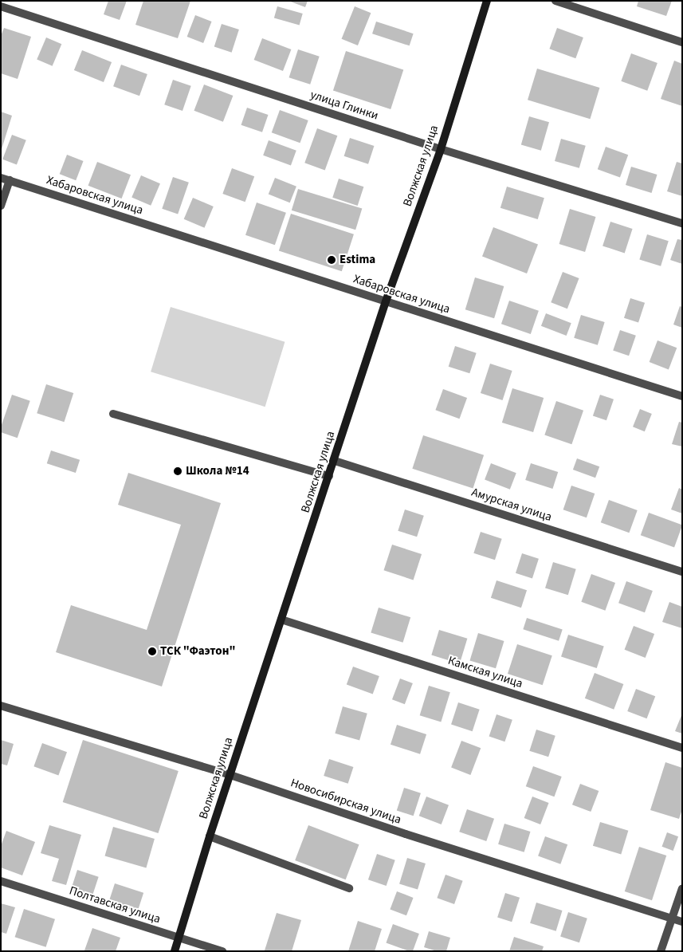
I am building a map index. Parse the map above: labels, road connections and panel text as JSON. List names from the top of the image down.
{
  "streets": {
    "street": [
      "улица Глинки",
      "Волжская улица",
      "Хабаровская улица",
      "Амурская улица",
      "Камская улица",
      "Новосибирская улица",
      "Полтавская улица"
    ]
  },
  "crossings": [
    ["улица Глинки", "Волжская улица"],
    ["Волжская улица", "Хабаровская улица"],
    ["Волжская улица", "Амурская улица"],
    ["Волжская улица", "Камская улица"],
    ["Волжская улица", "Новосибирская улица"],
    ["Волжская улица", "Полтавская улица"]
  ],
  "places": ["Estima", "Школа №14", "ТСК \"Фаэтон\""]
}
